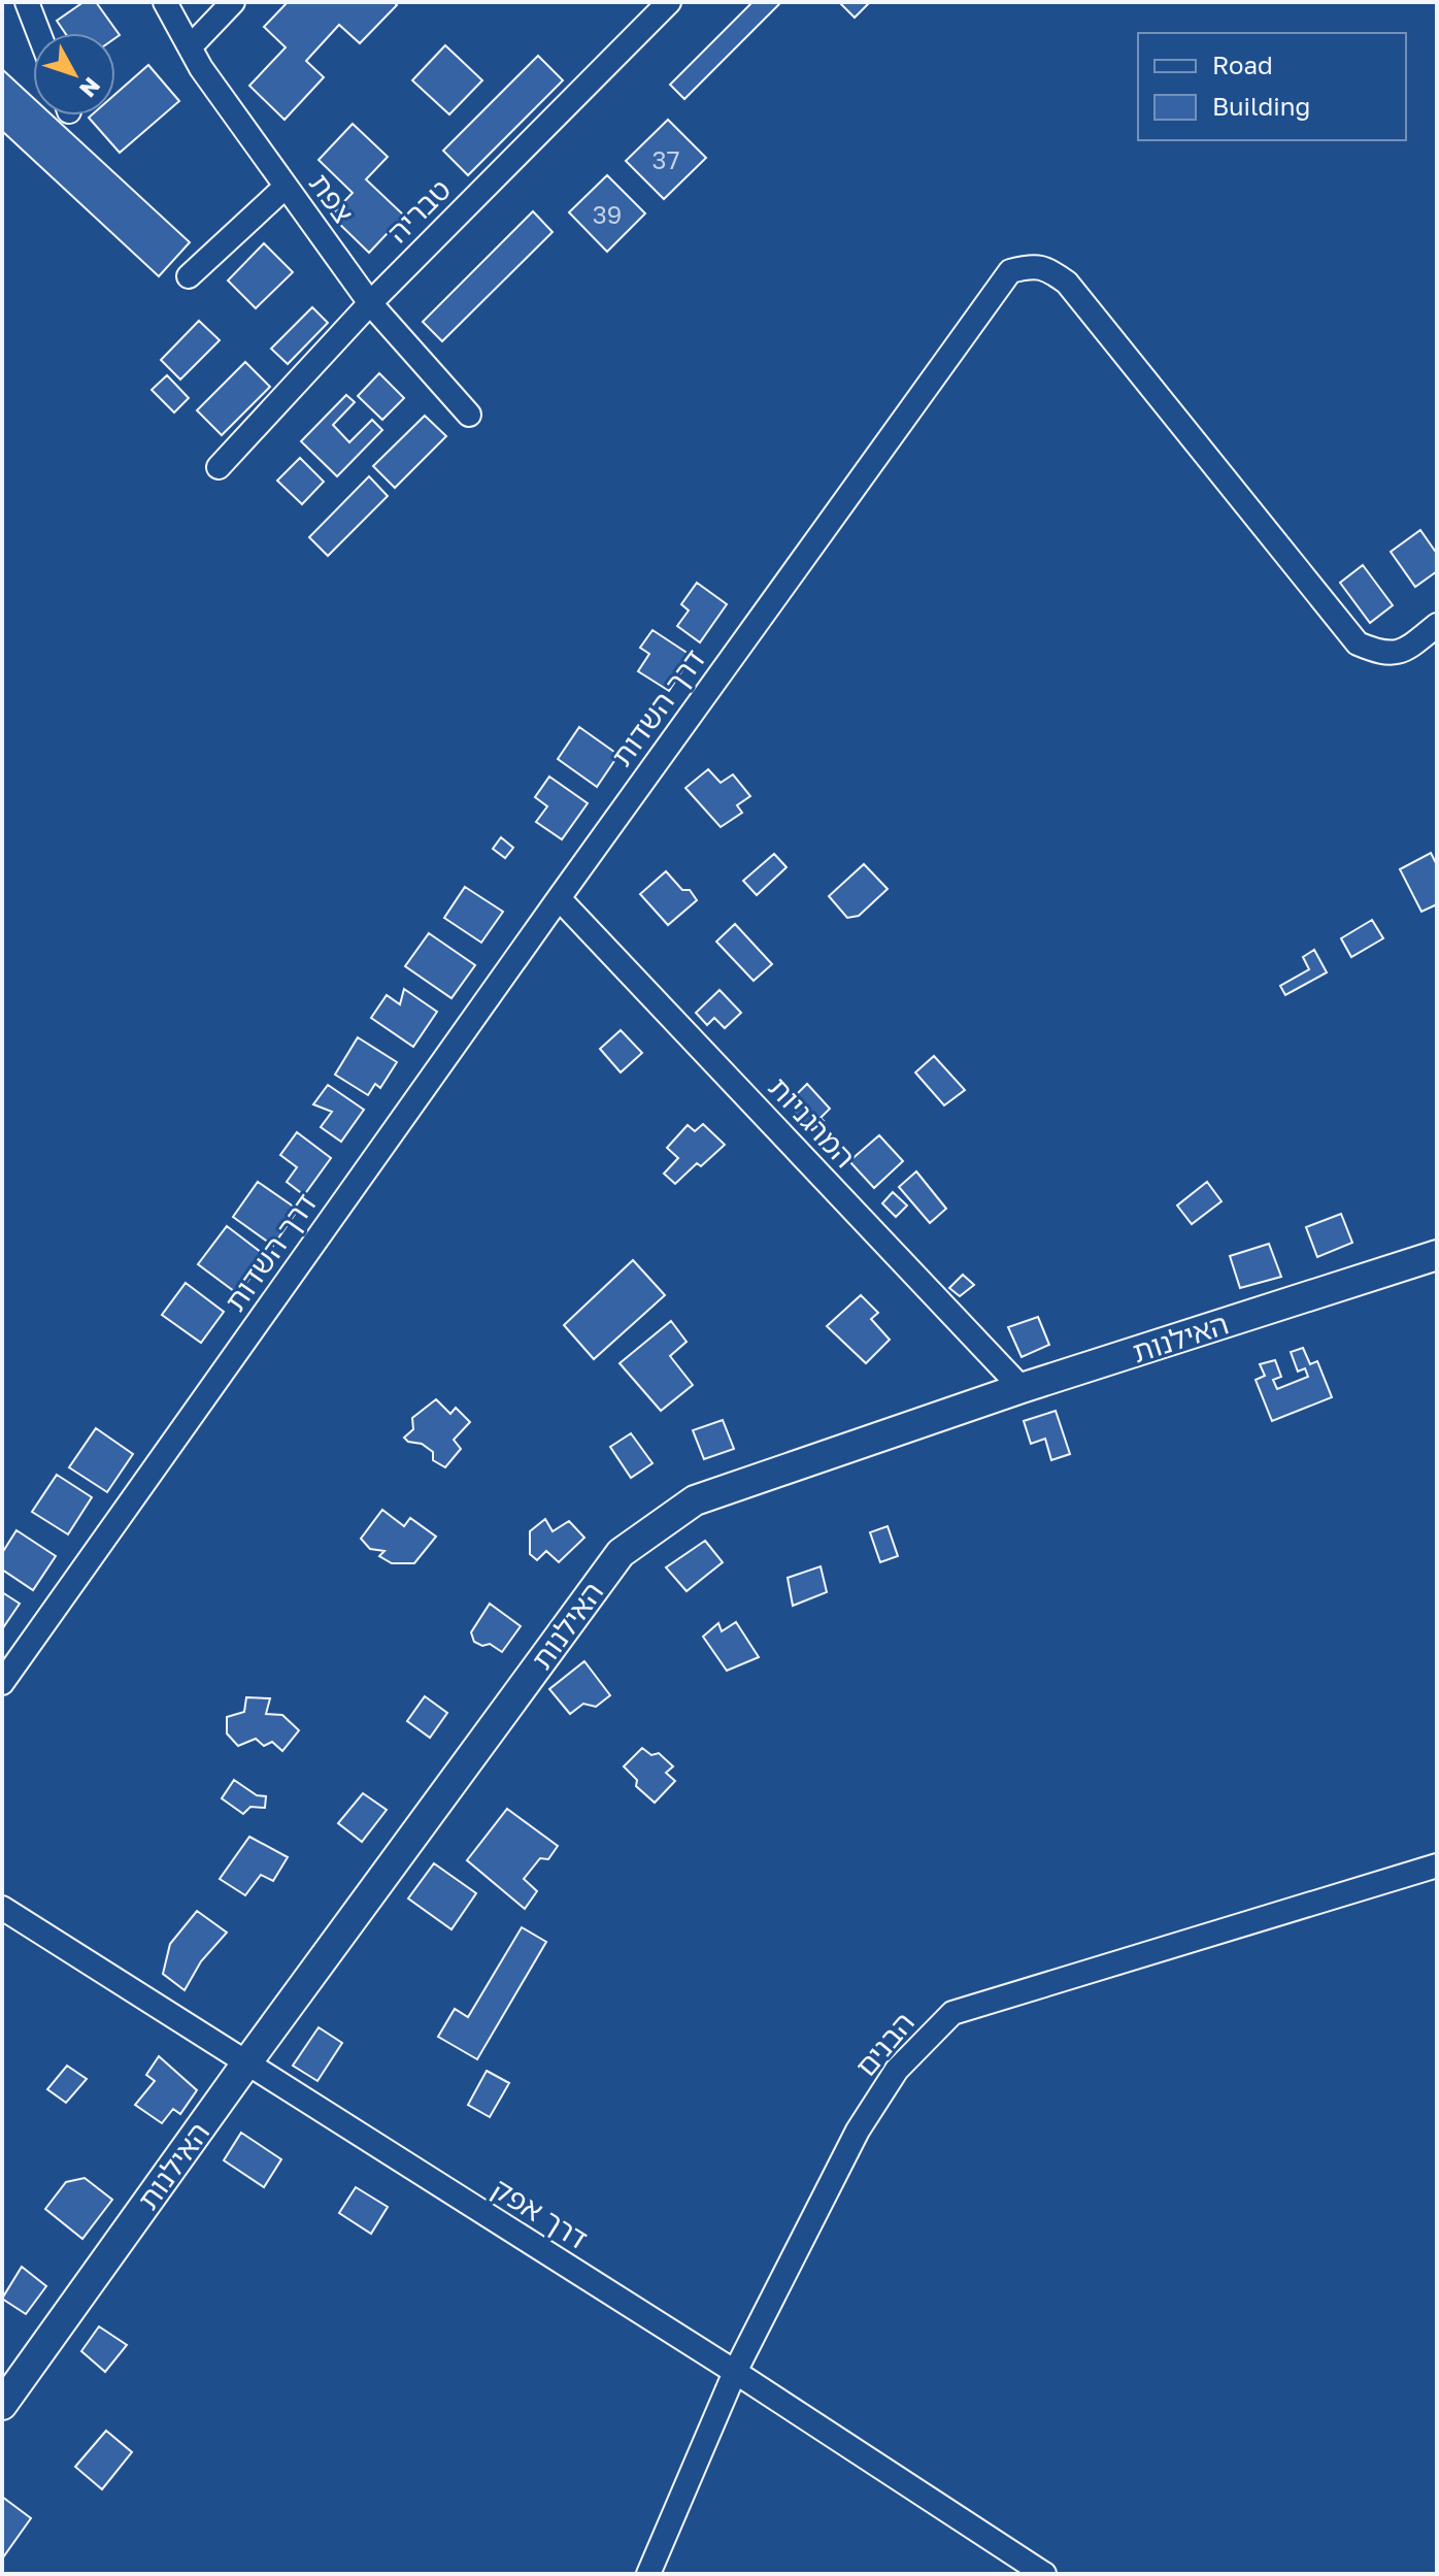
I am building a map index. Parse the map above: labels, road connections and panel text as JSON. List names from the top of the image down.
{
  "streets": {
    "main road": ["האילנות"],
    "street": [
      "צפת",
      "טבריה",
      "דרך השדות",
      "המרגניות",
      "הבנים",
      "דרך אפק"
    ]
  },
  "crossings": [
    ["צפת", "טבריה"],
    ["דרך השדות", "המרגניות"],
    ["המרגניות", "האילנות"],
    ["האילנות", "דרך אפק"],
    ["הבנים", "דרך אפק"]
  ],
  "house_numbers": ["37", "39"],
  "legend": ["Road", "Building"],
  "north": "bottom right"
}
